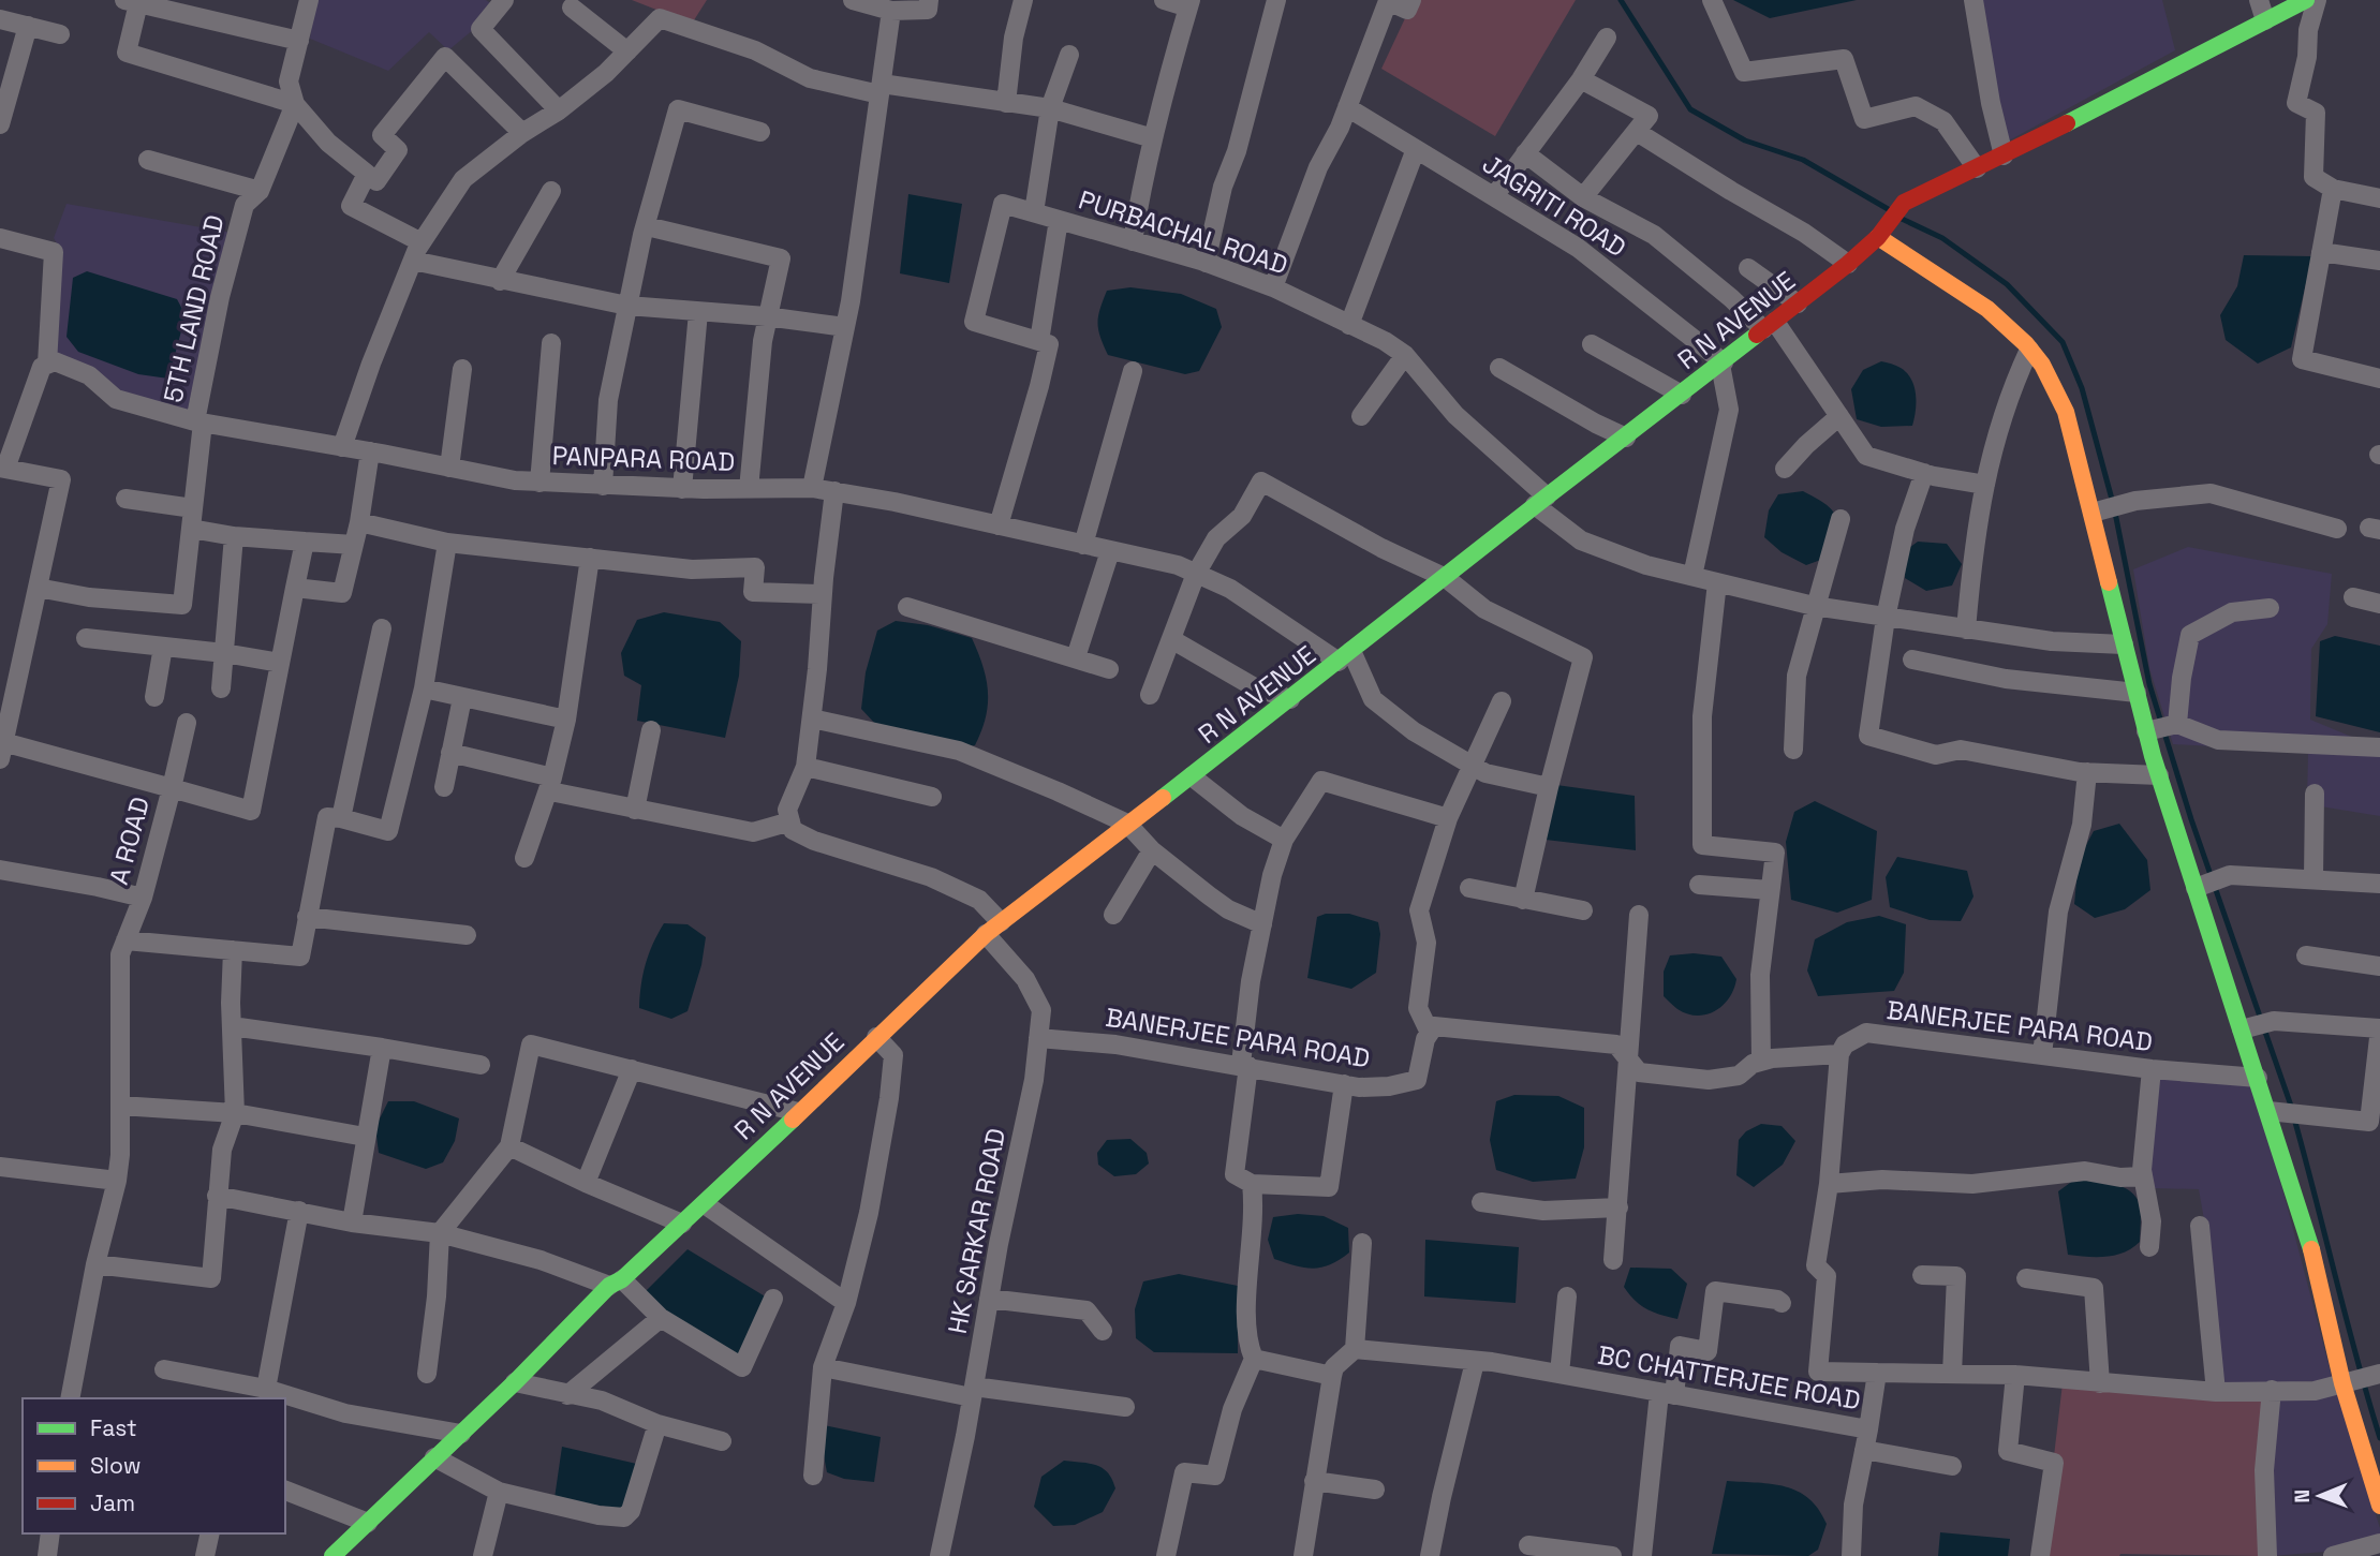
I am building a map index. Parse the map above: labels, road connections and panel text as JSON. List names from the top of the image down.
{
  "streets": {
    "main road": ["R N AVENUE"],
    "street": [
      "JAGRITI ROAD",
      "PURBACHAL ROAD",
      "5TH LAND ROAD",
      "PANPARA ROAD",
      "A ROAD",
      "BANERJEE PARA ROAD",
      "HK SARKAR ROAD",
      "BC CHATTERJEE ROAD"
    ]
  },
  "crossings": [
    ["JAGRITI ROAD", "R N AVENUE"],
    ["PURBACHAL ROAD", "R N AVENUE"],
    ["5TH LAND ROAD", "PANPARA ROAD"],
    ["R N AVENUE", "PANPARA ROAD"],
    ["R N AVENUE", "HK SARKAR ROAD"],
    ["BANERJEE PARA ROAD", "HK SARKAR ROAD"]
  ],
  "legend": ["Fast", "Slow", "Jam"],
  "north": "left"
}
